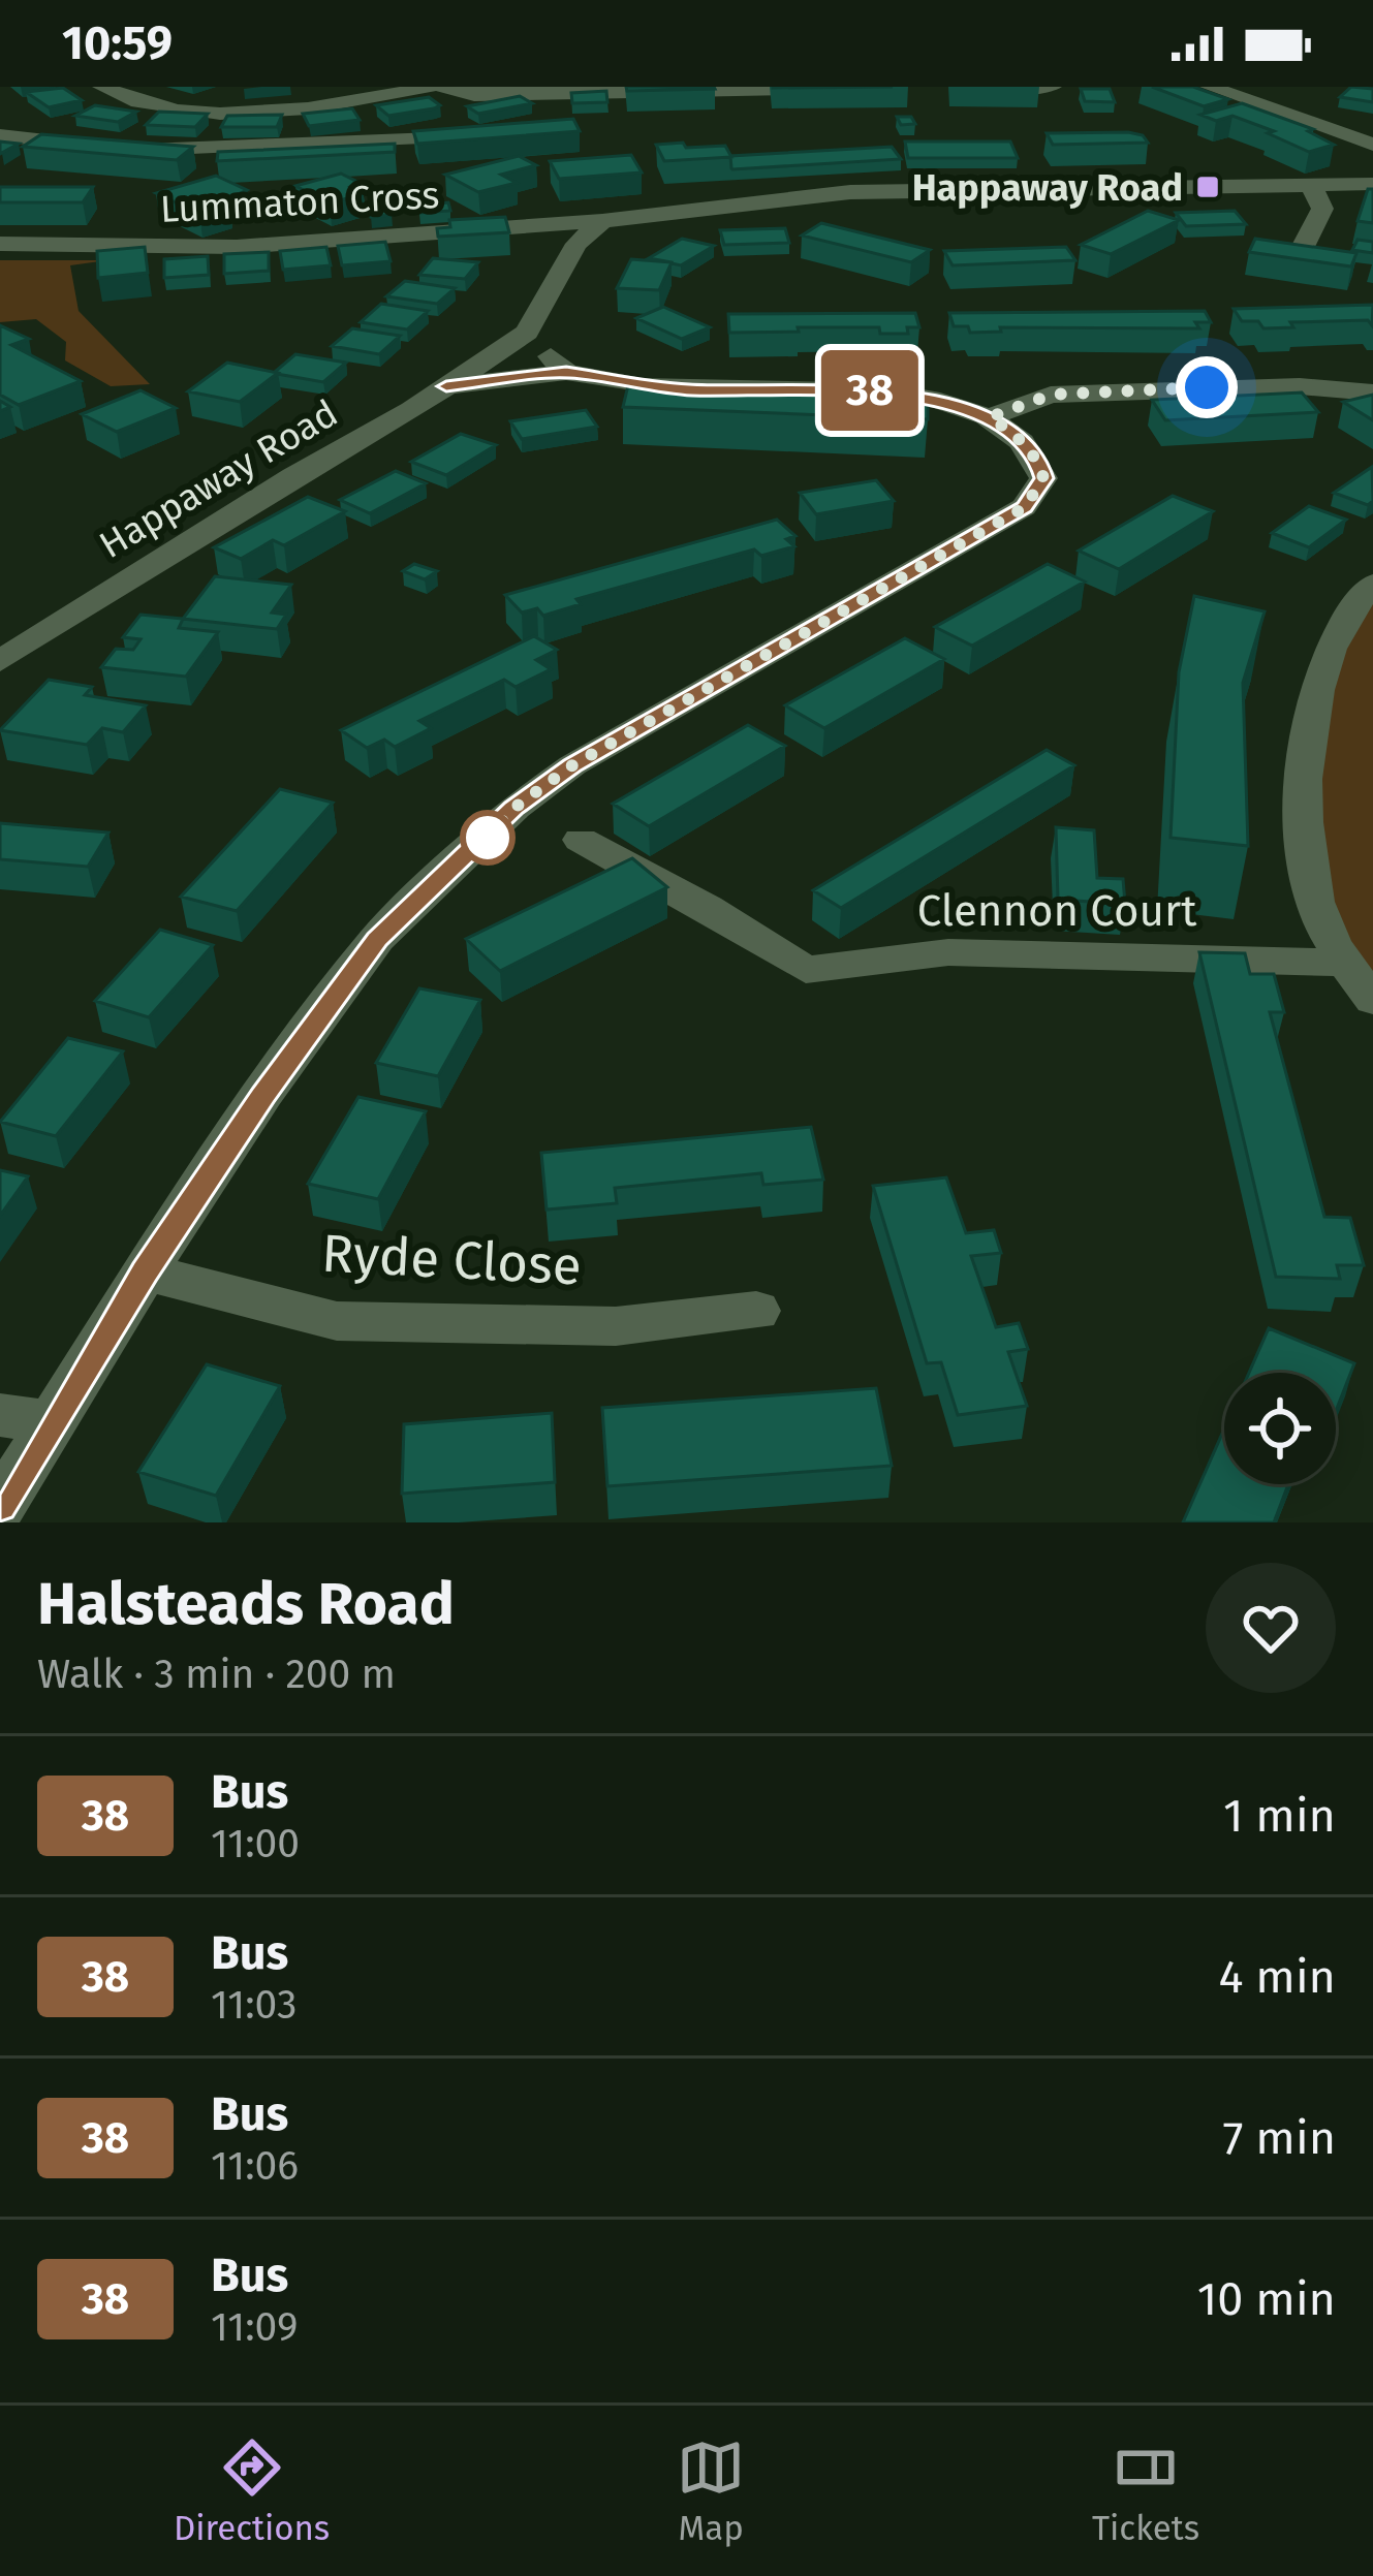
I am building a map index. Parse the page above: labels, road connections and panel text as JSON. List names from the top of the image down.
{
  "streets": {
    "street": [
      "Lummaton Cross",
      "Happaway Road",
      "Clennon Court",
      "Ryde Close"
    ]
  },
  "crossings": [
    ["Lummaton Cross", "Happaway Road"]
  ],
  "places": {
    "transit": ["Happaway Road"]
  },
  "lines": ["bus line 38"],
  "page": {
    "status": "10:59",
    "on_map": "38",
    "heading": ["Halsteads Road", "Walk · 3 min · 200 m"],
    "list": [
      {
        "mark": "38",
        "name": "Bus",
        "note": "11:00",
        "value": "1 min"
      },
      {
        "mark": "38",
        "name": "Bus",
        "note": "11:03",
        "value": "4 min"
      },
      {
        "mark": "38",
        "name": "Bus",
        "note": "11:06",
        "value": "7 min"
      },
      {
        "mark": "38",
        "name": "Bus",
        "note": "11:09",
        "value": "10 min"
      }
    ],
    "tabs": ["Directions", "Map", "Tickets"]
  }
}
